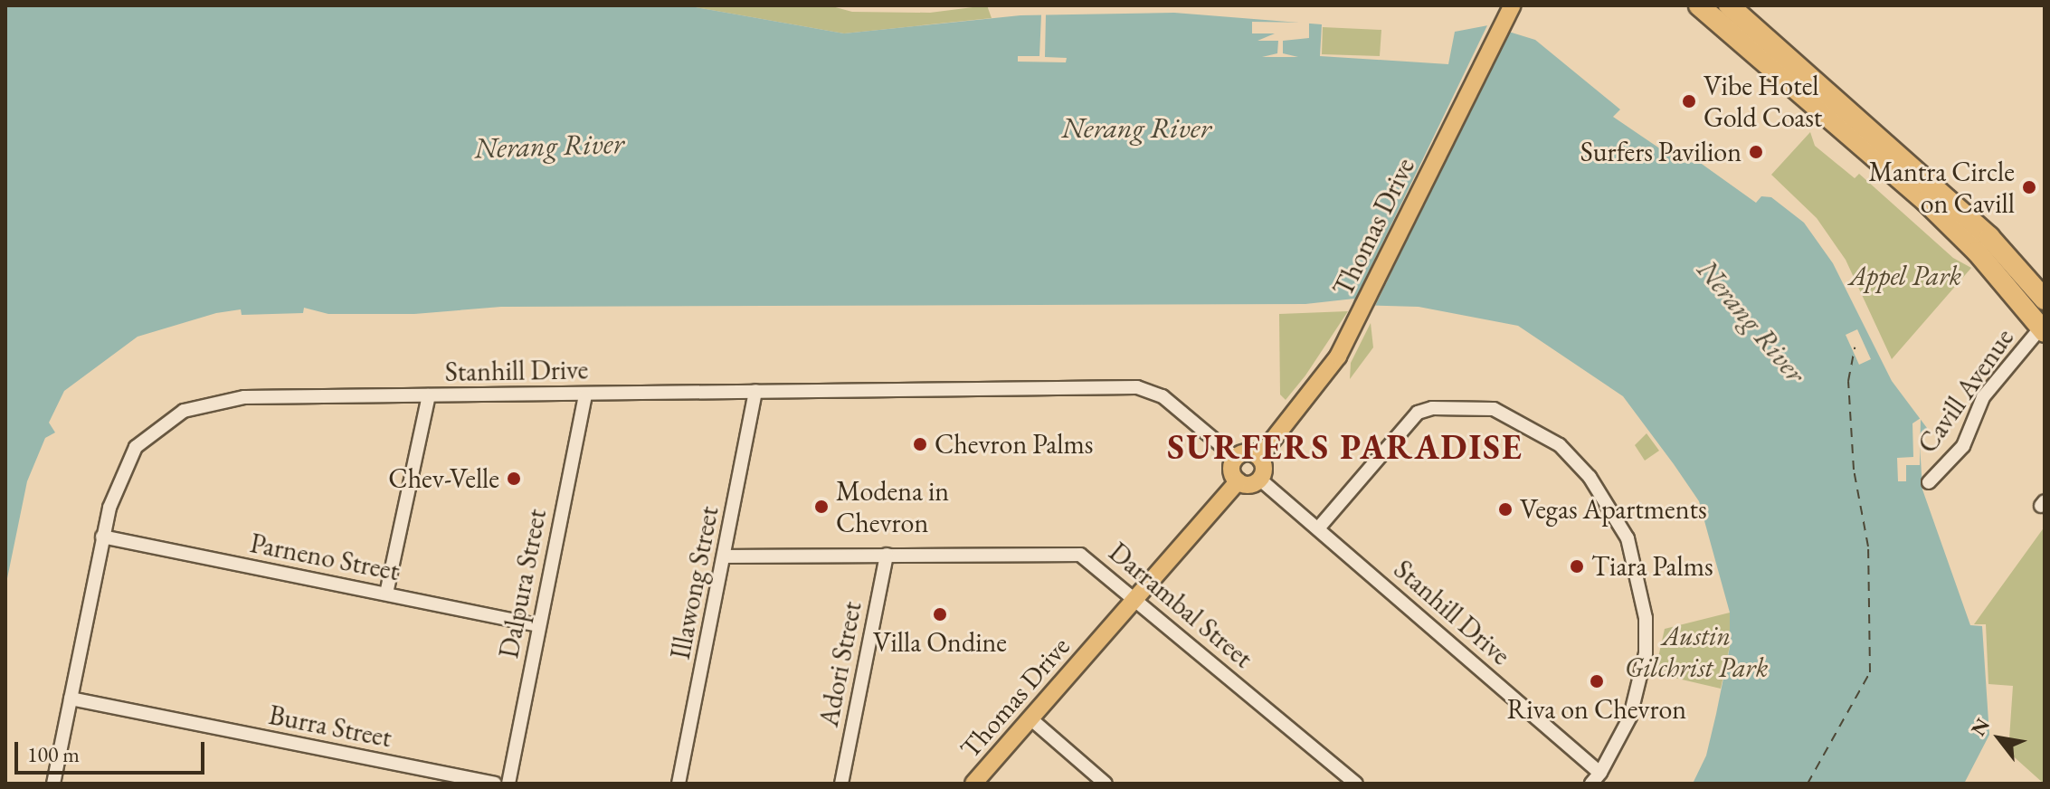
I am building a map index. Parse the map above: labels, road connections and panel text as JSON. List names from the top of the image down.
{
  "streets": {
    "main road": ["Thomas Drive"],
    "street": [
      "Stanhill Drive",
      "Cavill Avenue",
      "Parneno Street",
      "Illawong Street",
      "Dalpura Street",
      "Darrambal Street",
      "Adori Street",
      "Burra Street"
    ]
  },
  "crossings": [
    ["Thomas Drive", "Stanhill Drive"],
    ["Thomas Drive", "Darrambal Street"],
    ["Stanhill Drive", "Parneno Street"],
    ["Stanhill Drive", "Illawong Street"],
    ["Stanhill Drive", "Dalpura Street"],
    ["Stanhill Drive", "Burra Street"],
    ["Parneno Street", "Dalpura Street"],
    ["Illawong Street", "Darrambal Street"],
    ["Darrambal Street", "Adori Street"]
  ],
  "districts": ["SURFERS PARADISE"],
  "water": ["Nerang River"],
  "parks": ["Appel Park", "Austin Gilchrist Park"],
  "places": [
    "Vibe Hotel Gold Coast",
    "Surfers Pavilion",
    "Mantra Circle on Cavill",
    "Chevron Palms",
    "Chev-Velle",
    "Modena in Chevron",
    "Vegas Apartments",
    "Tiara Palms",
    "Villa Ondine",
    "Riva on Chevron"
  ],
  "scale_bar": "100 m",
  "north": "top left"
}
